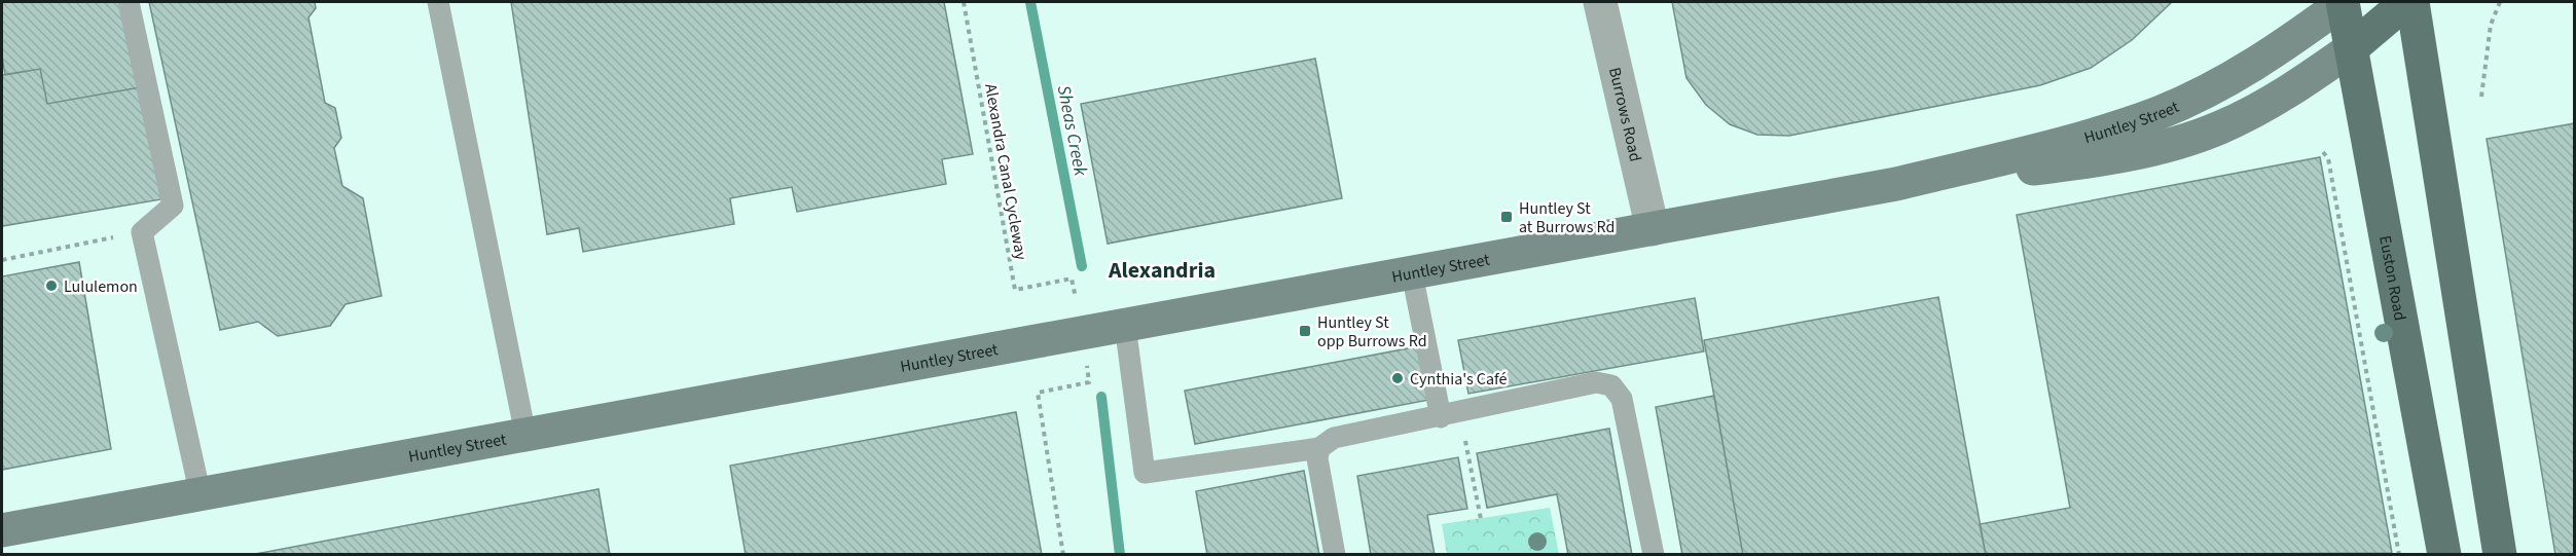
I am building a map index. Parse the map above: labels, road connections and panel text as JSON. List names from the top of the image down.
{
  "streets": {
    "main road": ["Huntley Street", "Euston Road"],
    "street": ["Burrows Road"],
    "path": ["Alexandra Canal Cycleway"]
  },
  "crossings": [
    ["Burrows Road", "Huntley Street"],
    ["Huntley Street", "Euston Road"]
  ],
  "districts": ["Alexandria"],
  "water": ["Sheas Creek"],
  "places": {
    "transit": ["Huntley St at Burrows Rd", "Huntley St opp Burrows Rd"],
    "other": ["Lululemon", "Cynthia's Café"]
  }
}
